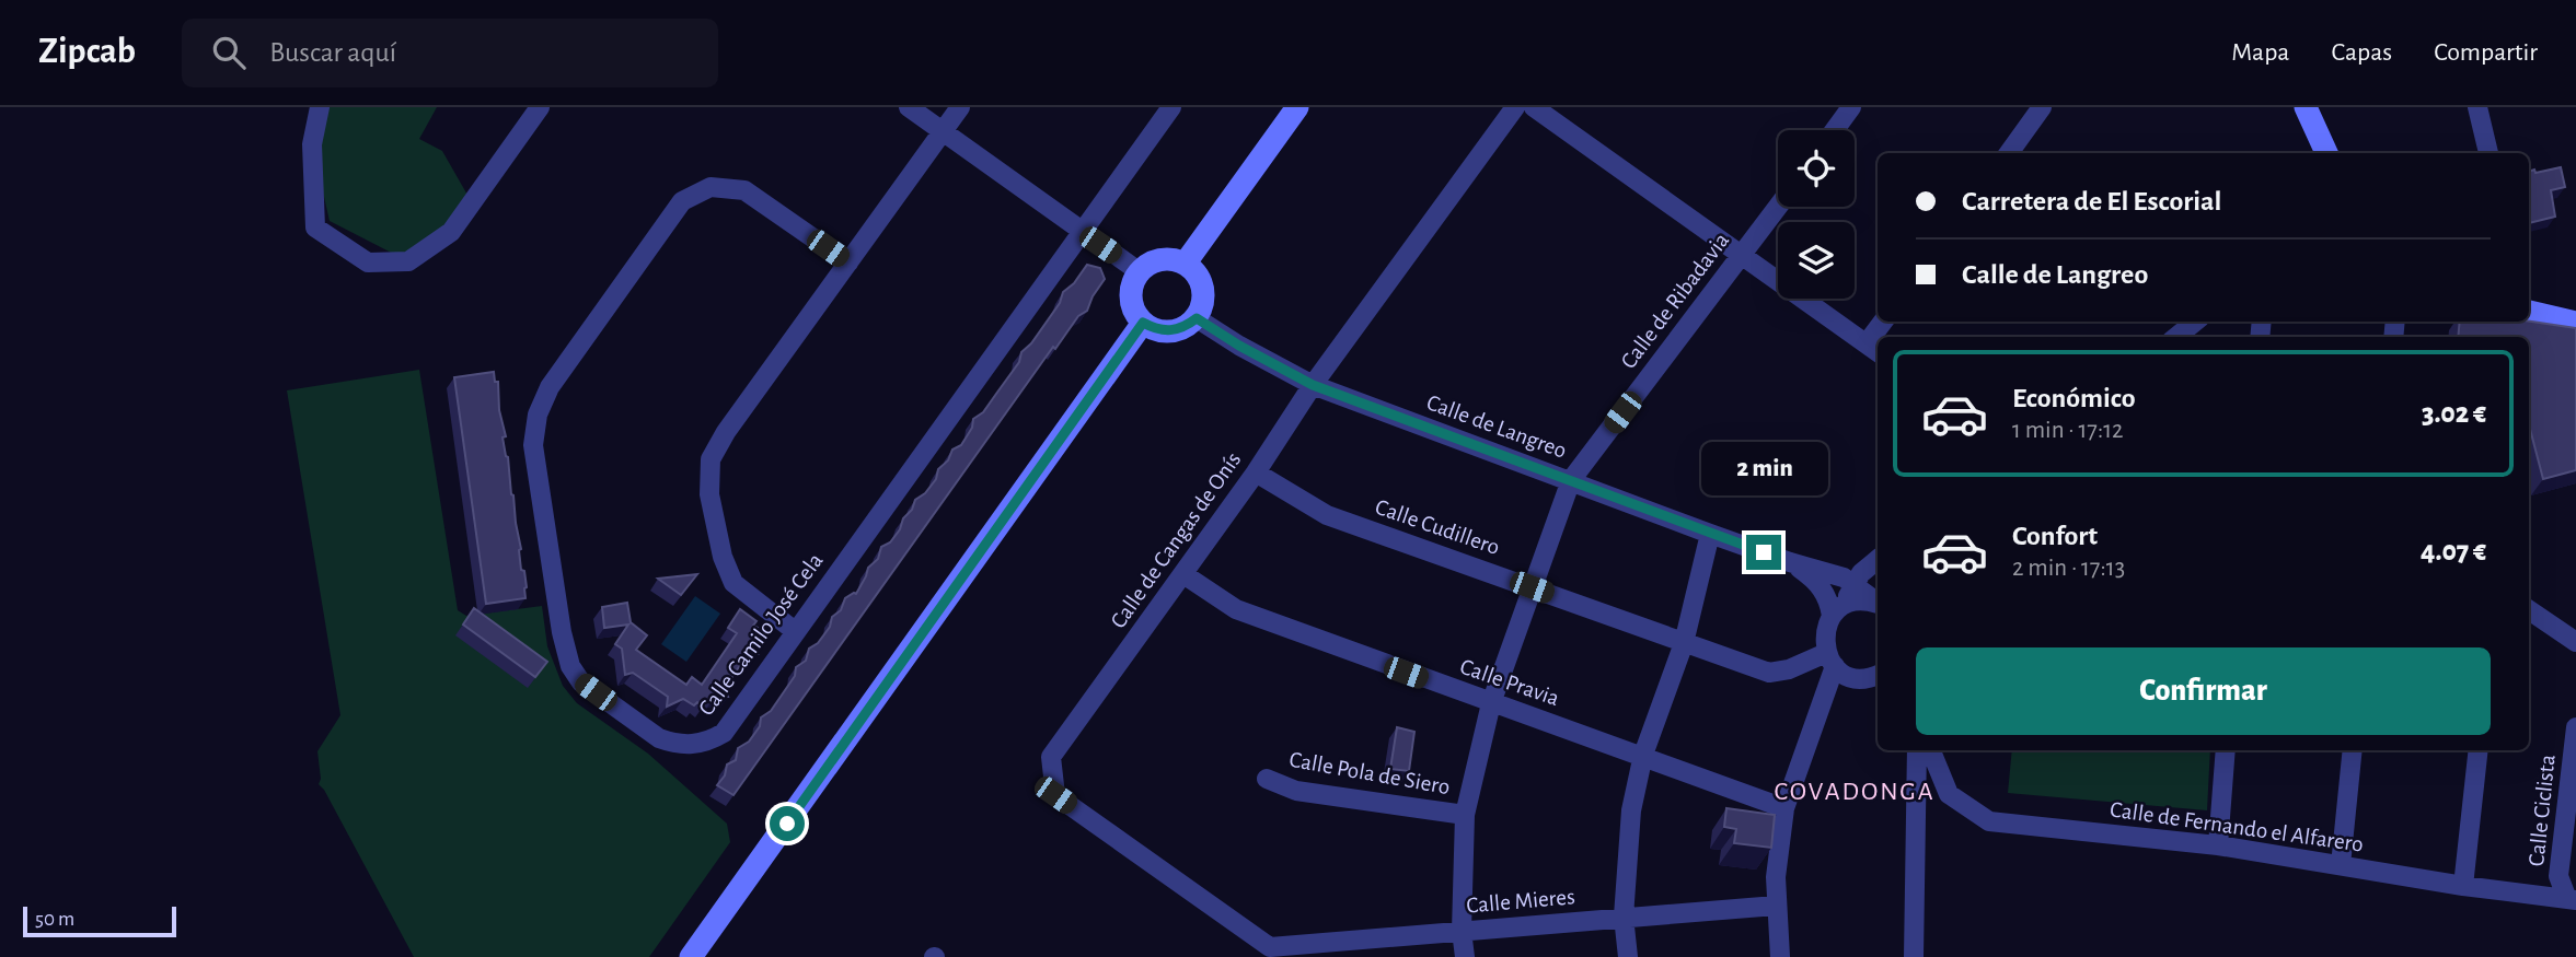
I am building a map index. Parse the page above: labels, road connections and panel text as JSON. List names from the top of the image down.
{
  "streets": {
    "street": [
      "Calle de Ribadavia",
      "Calle de Langreo",
      "Calle Cudillero",
      "Calle de Cangas de Onís",
      "Calle Camilo José Cela",
      "Calle Pravia",
      "Calle Pola de Siero",
      "Calle Ciclista",
      "Calle de Fernando el Alfarero",
      "Calle Mieres"
    ]
  },
  "crossings": [
    ["Calle de Ribadavia", "Calle de Langreo"],
    ["Calle de Ribadavia", "Calle Cudillero"],
    ["Calle de Ribadavia", "Calle Pravia"],
    ["Calle de Ribadavia", "Calle Pola de Siero"],
    ["Calle de Ribadavia", "Calle Mieres"],
    ["Calle de Langreo", "Calle de Cangas de Onís"],
    ["Calle Cudillero", "Calle de Cangas de Onís"],
    ["Calle de Cangas de Onís", "Calle Pravia"],
    ["Calle de Cangas de Onís", "Calle Mieres"],
    ["Calle Ciclista", "Calle de Fernando el Alfarero"]
  ],
  "districts": ["COVADONGA"],
  "scale_bar": "50 m",
  "page": {
    "header": "Zipcab",
    "search": "Buscar aquí",
    "nav": ["Mapa", "Capas", "Compartir"],
    "banner": ["Carretera de El Escorial", "Calle de Langreo"],
    "list": [
      {
        "name": "Económico",
        "note": "1 min · 17:12",
        "value": "3.02 €"
      },
      {
        "name": "Confort",
        "note": "2 min · 17:13",
        "value": "4.07 €"
      }
    ],
    "bubble": "2 min",
    "buttons": "Confirmar",
    "scale": "50 m"
  }
}
